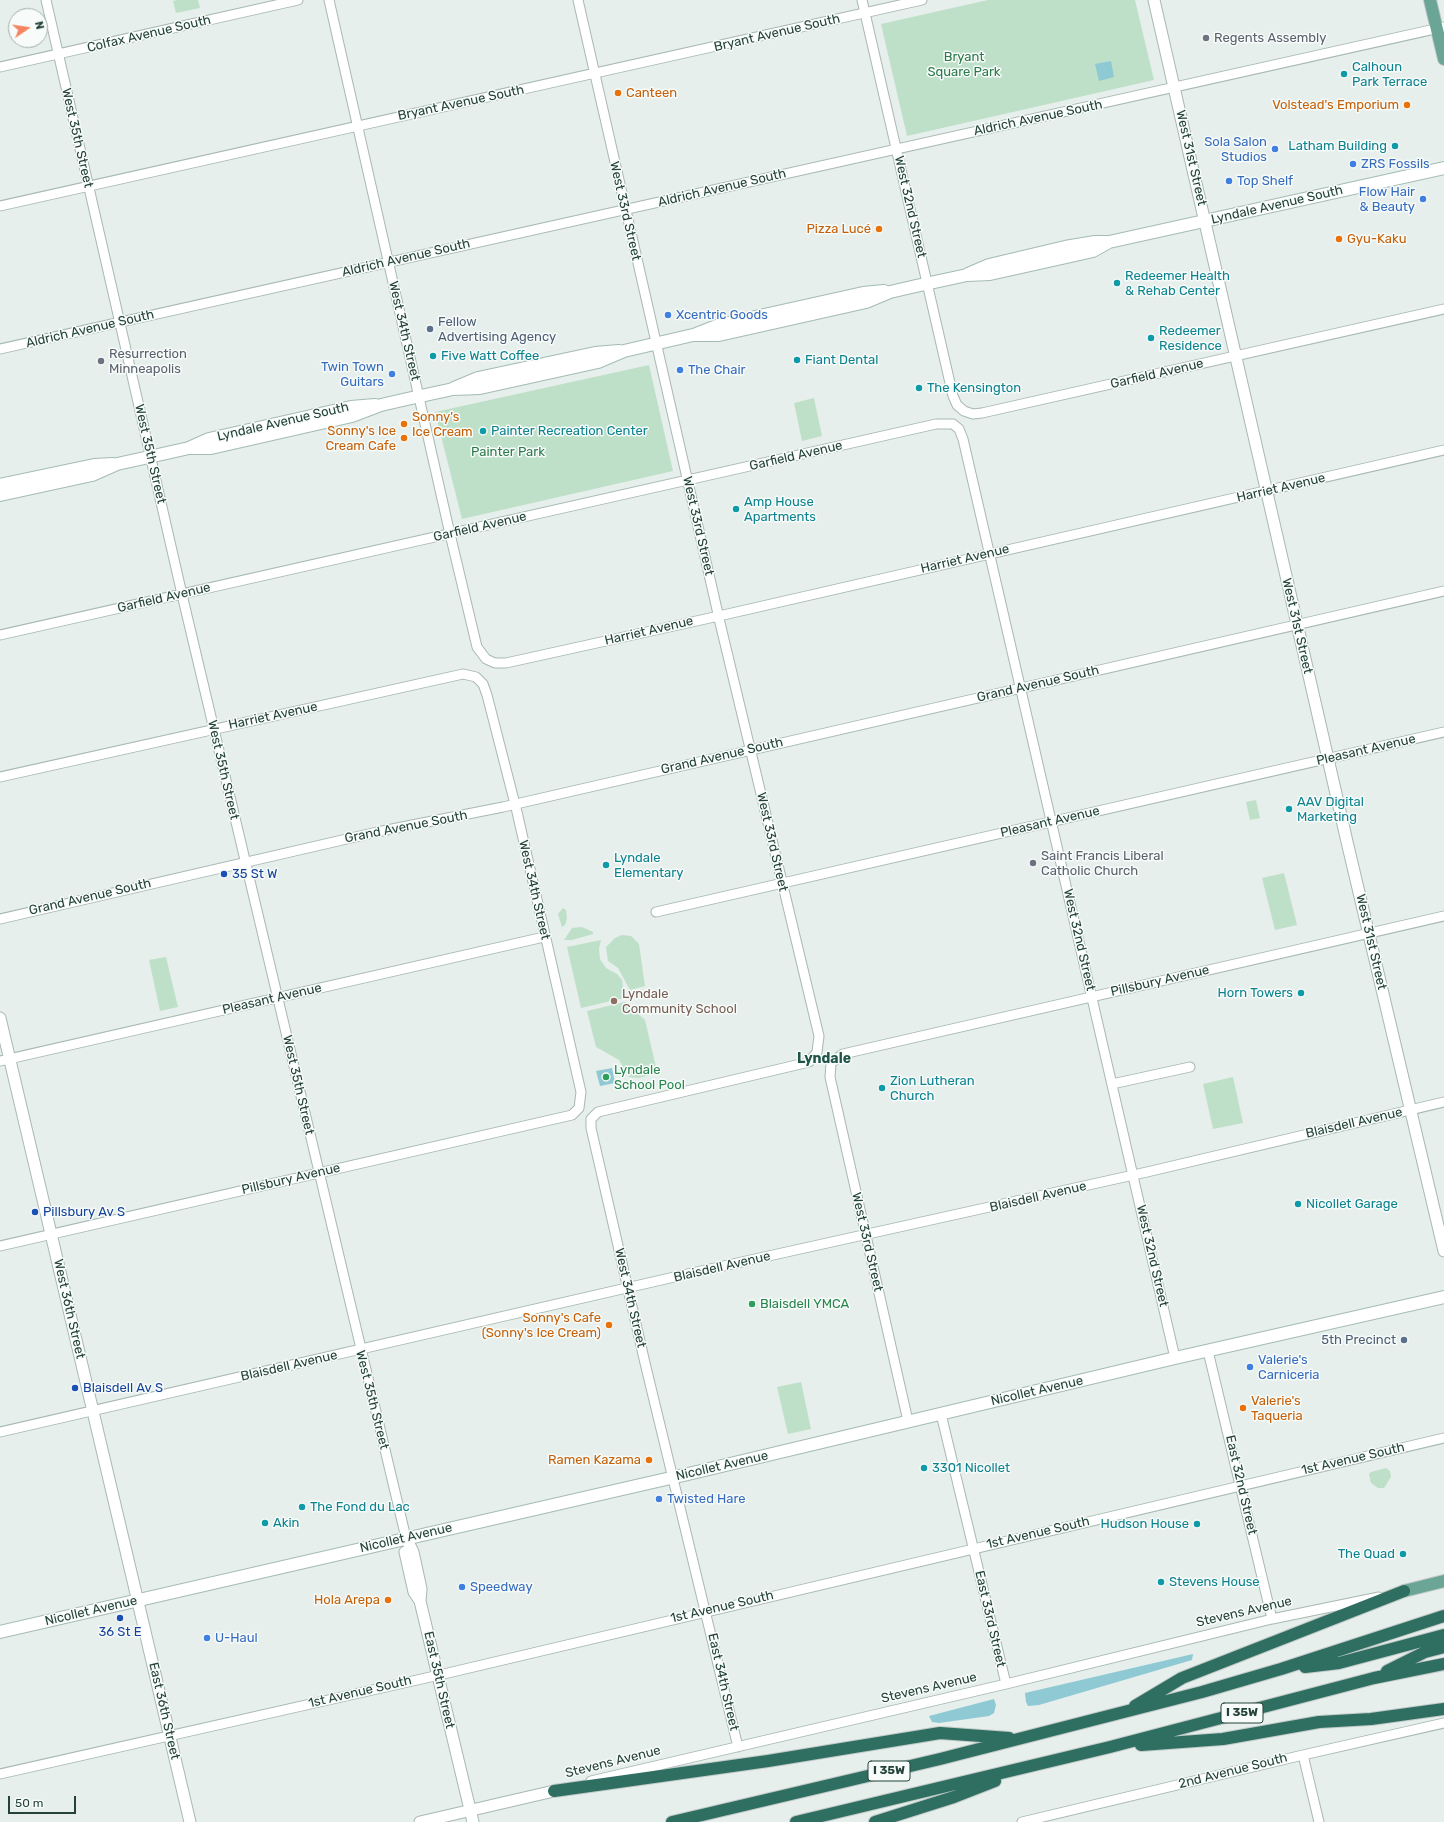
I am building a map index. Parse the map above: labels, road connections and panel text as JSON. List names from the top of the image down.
{
  "streets": {
    "highway": ["I 35W"],
    "main road": ["Lyndale Avenue South", "Nicollet Avenue", "Stevens Avenue"],
    "street": [
      "Bryant Avenue South",
      "Colfax Avenue South",
      "Aldrich Avenue South",
      "West 35th Street",
      "West 31st Street",
      "West 32nd Street",
      "West 33rd Street",
      "West 34th Street",
      "Garfield Avenue",
      "Harriet Avenue",
      "Grand Avenue South",
      "Pleasant Avenue",
      "Pillsbury Avenue",
      "Blaisdell Avenue",
      "West 36th Street",
      "1st Avenue South",
      "East 32nd Street",
      "East 33rd Street",
      "East 35th Street",
      "East 34th Street",
      "East 36th Street",
      "2nd Avenue South"
    ]
  },
  "crossings": [
    ["Bryant Avenue South", "West 35th Street"],
    ["Bryant Avenue South", "West 32nd Street"],
    ["Bryant Avenue South", "West 33rd Street"],
    ["Bryant Avenue South", "West 34th Street"],
    ["Colfax Avenue South", "West 35th Street"],
    ["Aldrich Avenue South", "West 35th Street"],
    ["Aldrich Avenue South", "West 31st Street"],
    ["Aldrich Avenue South", "West 32nd Street"],
    ["Aldrich Avenue South", "West 33rd Street"],
    ["Aldrich Avenue South", "West 34th Street"],
    ["West 35th Street", "Lyndale Avenue South"],
    ["West 35th Street", "Garfield Avenue"],
    ["West 35th Street", "Harriet Avenue"],
    ["West 35th Street", "Grand Avenue South"],
    ["West 35th Street", "Pleasant Avenue"],
    ["West 35th Street", "Pillsbury Avenue"],
    ["West 35th Street", "Blaisdell Avenue"],
    ["West 35th Street", "Nicollet Avenue"],
    ["West 35th Street", "East 35th Street"],
    ["West 31st Street", "Lyndale Avenue South"],
    ["West 31st Street", "Garfield Avenue"],
    ["West 31st Street", "Harriet Avenue"],
    ["West 31st Street", "Grand Avenue South"],
    ["West 31st Street", "Pleasant Avenue"],
    ["West 31st Street", "Pillsbury Avenue"],
    ["West 31st Street", "Blaisdell Avenue"],
    ["Lyndale Avenue South", "West 32nd Street"],
    ["Lyndale Avenue South", "West 33rd Street"],
    ["Lyndale Avenue South", "West 34th Street"],
    ["West 32nd Street", "Garfield Avenue"],
    ["West 32nd Street", "Harriet Avenue"],
    ["West 32nd Street", "Grand Avenue South"],
    ["West 32nd Street", "Pleasant Avenue"],
    ["West 32nd Street", "Pillsbury Avenue"],
    ["West 32nd Street", "Blaisdell Avenue"],
    ["West 32nd Street", "Nicollet Avenue"],
    ["West 33rd Street", "West 34th Street"],
    ["West 33rd Street", "Garfield Avenue"],
    ["West 33rd Street", "Harriet Avenue"],
    ["West 33rd Street", "Grand Avenue South"],
    ["West 33rd Street", "Pleasant Avenue"],
    ["West 33rd Street", "Pillsbury Avenue"],
    ["West 33rd Street", "Blaisdell Avenue"],
    ["West 33rd Street", "Nicollet Avenue"],
    ["West 34th Street", "Garfield Avenue"],
    ["West 34th Street", "Harriet Avenue"],
    ["West 34th Street", "Grand Avenue South"],
    ["West 34th Street", "Pleasant Avenue"],
    ["West 34th Street", "Pillsbury Avenue"],
    ["West 34th Street", "Blaisdell Avenue"],
    ["West 34th Street", "Nicollet Avenue"],
    ["West 34th Street", "East 34th Street"],
    ["Pleasant Avenue", "West 36th Street"],
    ["Pillsbury Avenue", "West 36th Street"],
    ["Blaisdell Avenue", "West 36th Street"],
    ["West 36th Street", "Nicollet Avenue"],
    ["West 36th Street", "East 36th Street"],
    ["Nicollet Avenue", "East 32nd Street"],
    ["Nicollet Avenue", "East 33rd Street"],
    ["Nicollet Avenue", "East 35th Street"],
    ["Nicollet Avenue", "East 34th Street"],
    ["Nicollet Avenue", "East 36th Street"],
    ["1st Avenue South", "East 32nd Street"],
    ["1st Avenue South", "East 33rd Street"],
    ["1st Avenue South", "East 35th Street"],
    ["1st Avenue South", "East 34th Street"],
    ["1st Avenue South", "East 36th Street"],
    ["East 32nd Street", "Stevens Avenue"],
    ["Stevens Avenue", "East 33rd Street"],
    ["Stevens Avenue", "East 35th Street"],
    ["Stevens Avenue", "East 34th Street"]
  ],
  "districts": ["Lyndale"],
  "parks": ["Bryant Square Park", "Painter Park"],
  "places": [
    "Regents Assembly",
    "Calhoun Park Terrace",
    "Canteen",
    "Volstead's Emporium",
    "Latham Building",
    "Sola Salon Studios",
    "ZRS Fossils",
    "Top Shelf",
    "Flow Hair & Beauty",
    "Pizza Lucé",
    "Gyu-Kaku",
    "Redeemer Health & Rehab Center",
    "Xcentric Goods",
    "Fellow Advertising Agency",
    "Redeemer Residence",
    "Five Watt Coffee",
    "Fiant Dental",
    "Resurrection Minneapolis",
    "The Chair",
    "Twin Town Guitars",
    "The Kensington",
    "Sonny's Ice Cream",
    "Painter Recreation Center",
    "Sonny's Ice Cream Cafe",
    "Amp House Apartments",
    "AAV Digital Marketing",
    "Saint Francis Liberal Catholic Church",
    "Lyndale Elementary",
    "35 St W",
    "Horn Towers",
    "Lyndale Community School",
    "Lyndale School Pool",
    "Zion Lutheran Church",
    "Nicollet Garage",
    "Pillsbury Av S",
    "Blaisdell YMCA",
    "Sonny's Cafe (Sonny's Ice Cream)",
    "5th Precinct",
    "Valerie's Carniceria",
    "Blaisdell Av S",
    "Valerie's Taqueria",
    "Ramen Kazama",
    "3301 Nicollet",
    "Twisted Hare",
    "The Fond du Lac",
    "Akin",
    "Hudson House",
    "The Quad",
    "Stevens House",
    "Speedway",
    "Hola Arepa",
    "36 St E",
    "U-Haul"
  ],
  "scale_bar": "50 m",
  "north": "right"
}
